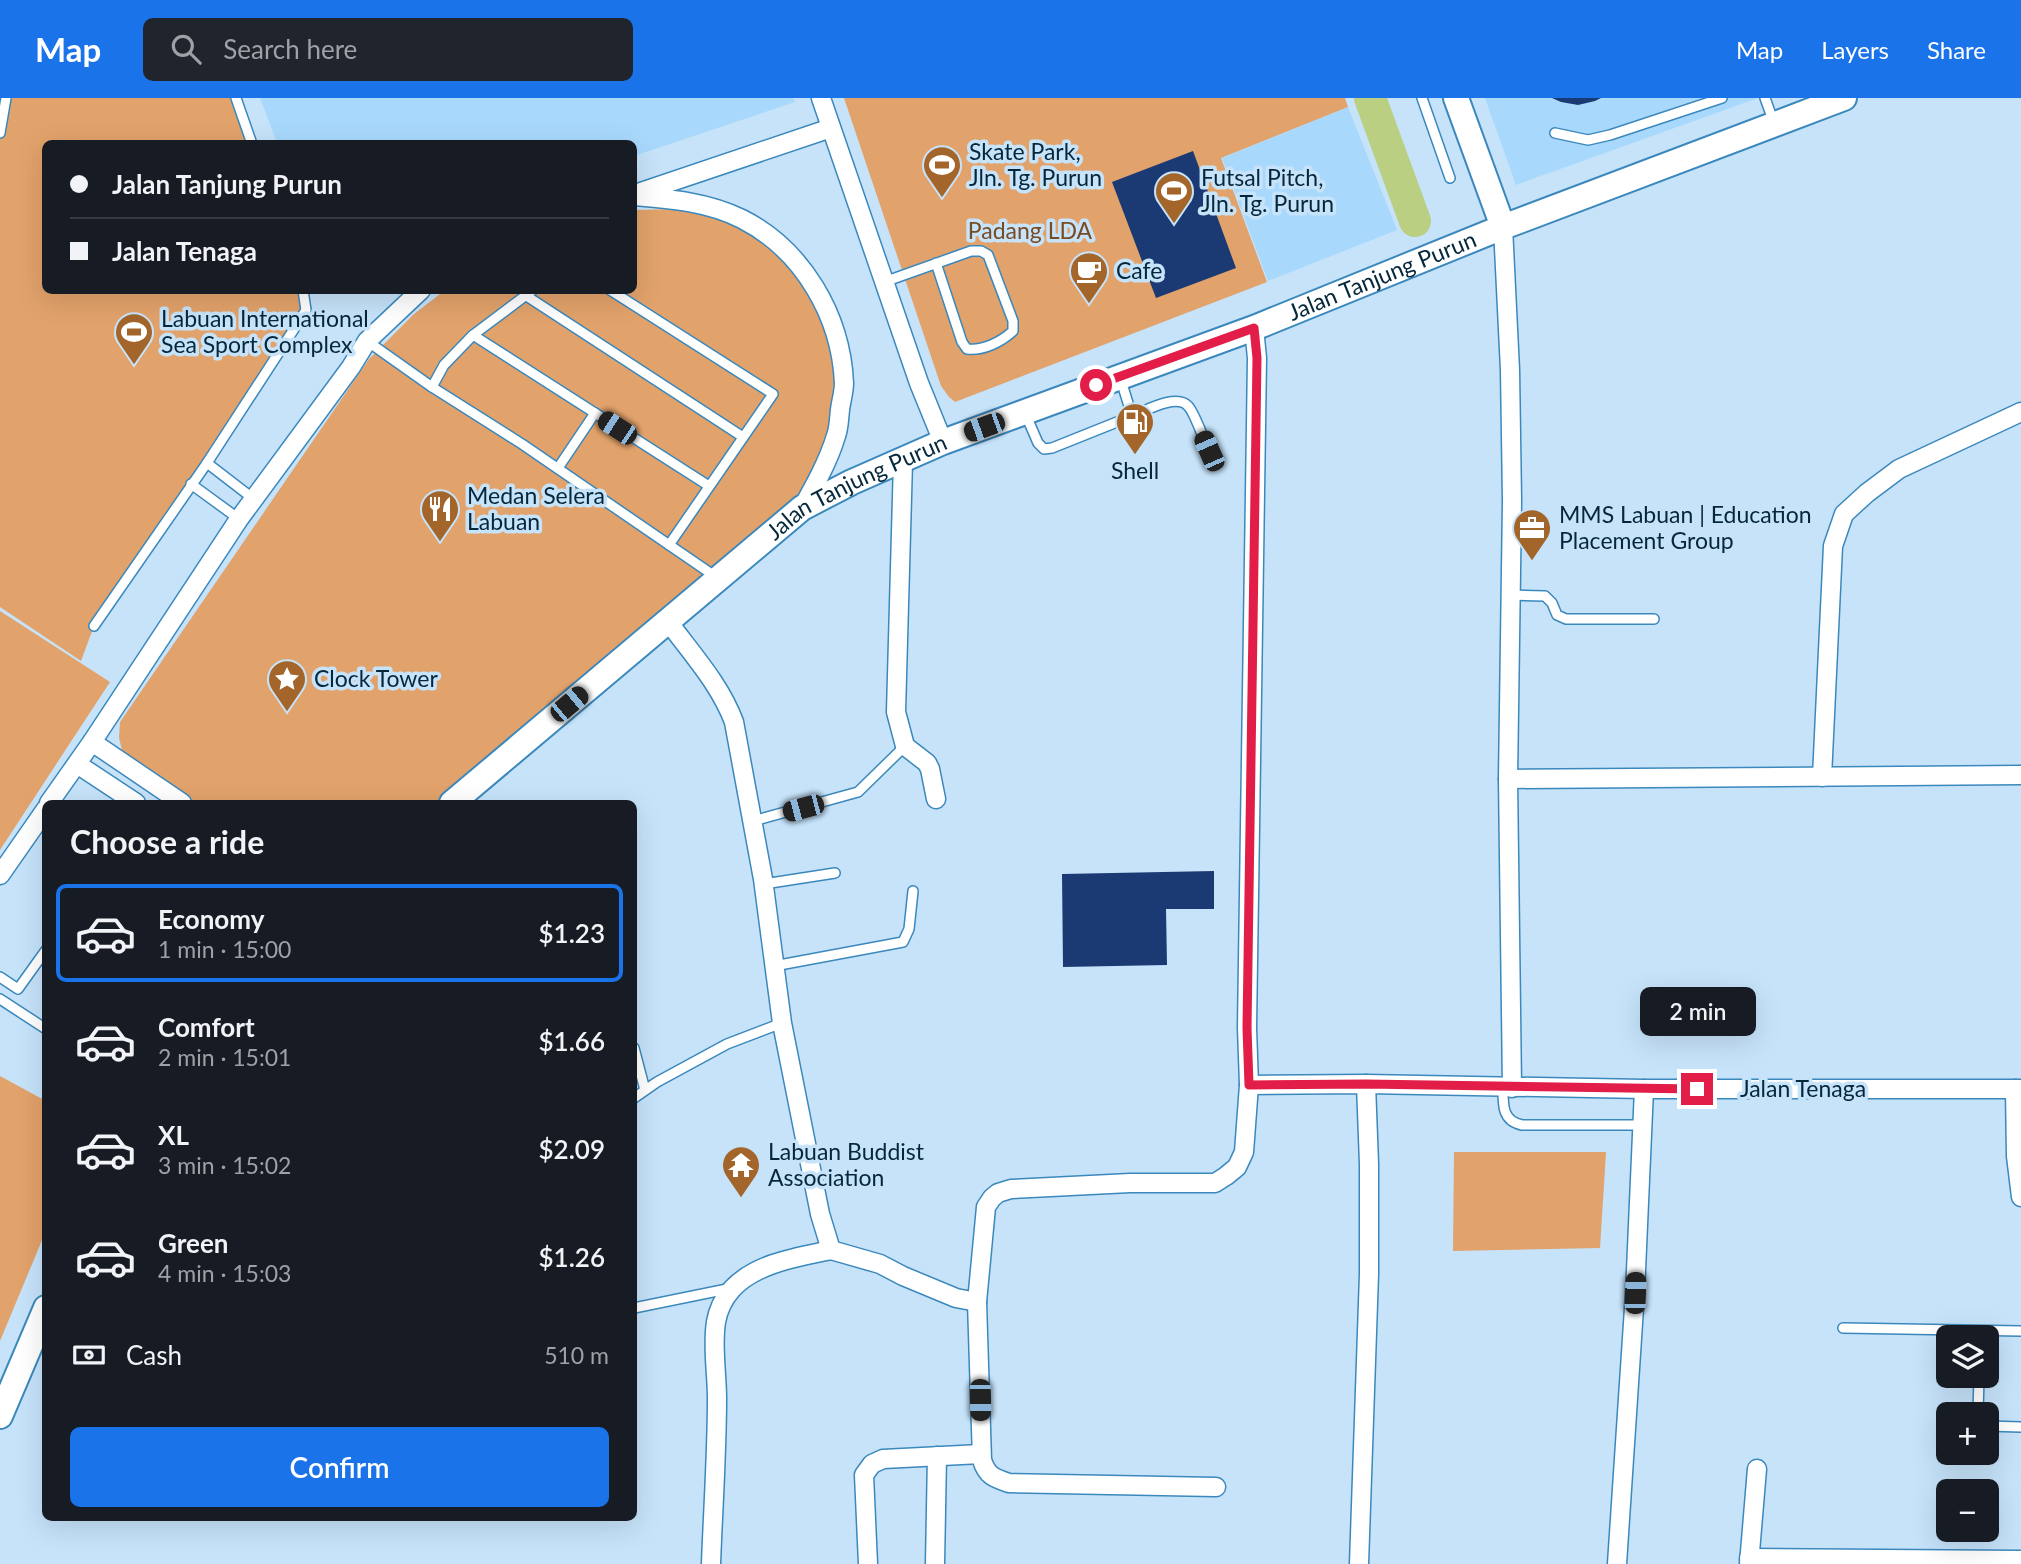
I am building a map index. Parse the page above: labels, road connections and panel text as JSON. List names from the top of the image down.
{
  "streets": {
    "street": ["Jalan Tanjung Purun", "Jalan Tenaga"]
  },
  "parks": ["Padang LDA"],
  "places": {
    "sports": ["Skate Park, Jln. Tg. Purun", "Futsal Pitch, Jln. Tg. Purun", "Labuan International Sea Sport Complex"],
    "cafe": ["Cafe"],
    "fuel station": ["Shell"],
    "restaurant": ["Medan Selera Labuan"],
    "office": ["MMS Labuan | Education Placement Group"],
    "place": ["Clock Tower"],
    "temple": ["Labuan Buddist Association"]
  },
  "page": {
    "header": "Map",
    "search": "Search here",
    "nav": ["Map", "Layers", "Share"],
    "banner": ["Jalan Tanjung Purun", "Jalan Tenaga"],
    "heading": "Choose a ride",
    "list": [
      {
        "name": "Economy",
        "note": "1 min · 15:00",
        "value": "$1.23"
      },
      {
        "name": "Comfort",
        "note": "2 min · 15:01",
        "value": "$1.66"
      },
      {
        "name": "XL",
        "note": "3 min · 15:02",
        "value": "$2.09"
      },
      {
        "name": "Green",
        "note": "4 min · 15:03",
        "value": "$1.26"
      }
    ],
    "bubble": "2 min",
    "pay": ["Cash", "510 m"],
    "map_buttons": ["+", "−"],
    "buttons": "Confirm"
  }
}
